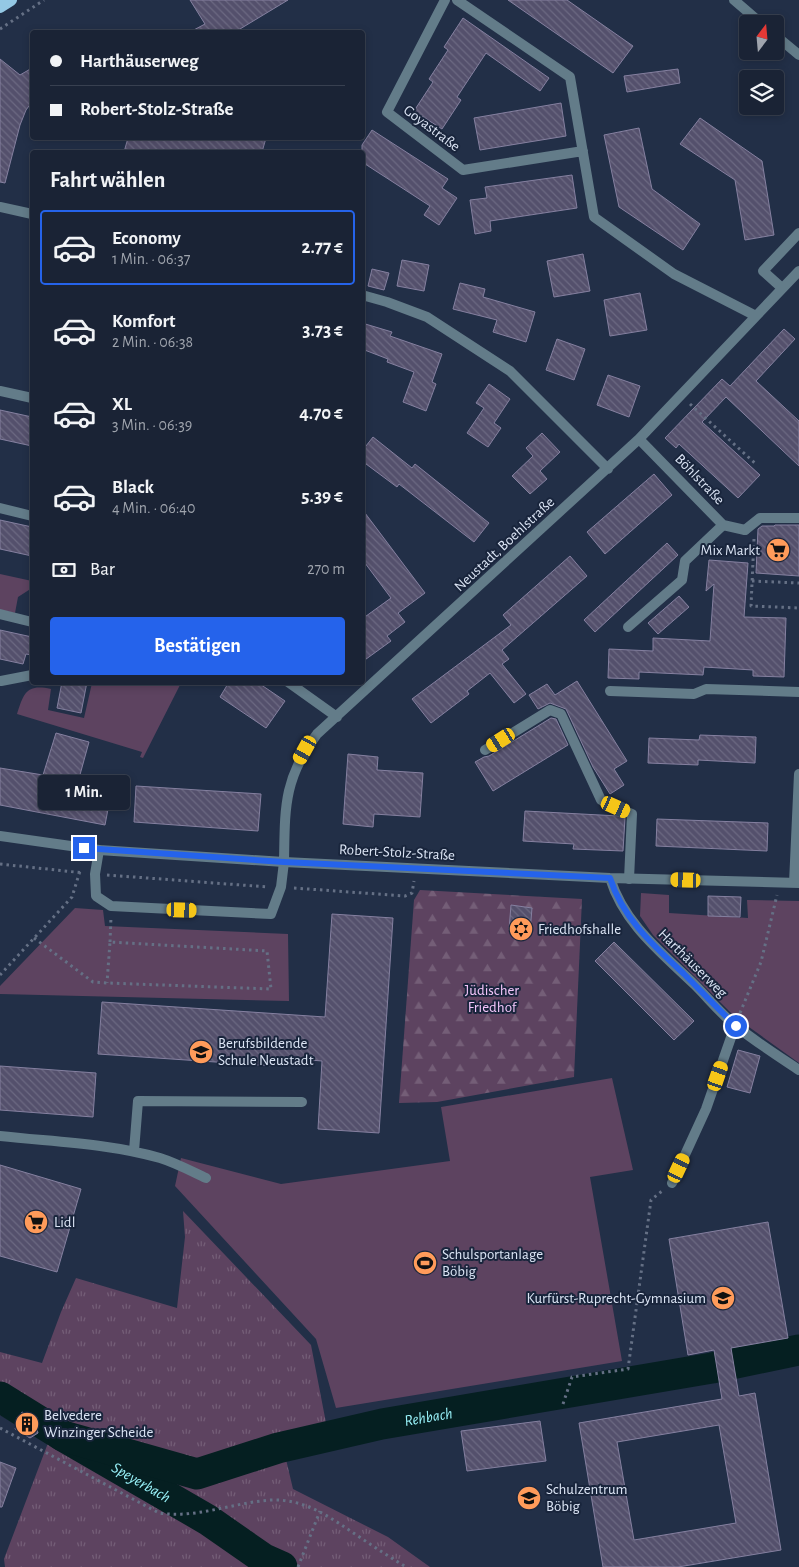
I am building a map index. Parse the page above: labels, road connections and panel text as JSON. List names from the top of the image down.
{
  "streets": {
    "street": [
      "Goyastraße",
      "Böhlstraße",
      "Neustadt, Boehlstraße",
      "Robert-Stolz-Straße",
      "Harthäuserweg"
    ]
  },
  "crossings": [
    ["Böhlstraße", "Neustadt, Boehlstraße"],
    ["Neustadt, Boehlstraße", "Robert-Stolz-Straße"],
    ["Robert-Stolz-Straße", "Harthäuserweg"]
  ],
  "water": ["Rehbach", "Speyerbach"],
  "parks": ["Jüdischer Friedhof"],
  "places": {
    "supermarket": ["Mix Markt", "Lidl"],
    "synagogue": ["Friedhofshalle"],
    "school or university": ["Berufsbildende Schule Neustadt", "Kurfürst-Ruprecht-Gymnasium", "Schulzentrum Böbig"],
    "sports": ["Schulsportanlage Böbig"],
    "building": ["Belvedere Winzinger Scheide"]
  },
  "north": "top",
  "page": {
    "banner": ["Harthäuserweg", "Robert-Stolz-Straße"],
    "heading": "Fahrt wählen",
    "list": [
      {
        "name": "Economy",
        "note": "1 Min. · 06:37",
        "value": "2.77 €"
      },
      {
        "name": "Komfort",
        "note": "2 Min. · 06:38",
        "value": "3.73 €"
      },
      {
        "name": "XL",
        "note": "3 Min. · 06:39",
        "value": "4.70 €"
      },
      {
        "name": "Black",
        "note": "4 Min. · 06:40",
        "value": "5.39 €"
      }
    ],
    "pay": ["Bar", "270 m"],
    "buttons": "Bestätigen",
    "bubble": "1 Min."
  }
}
